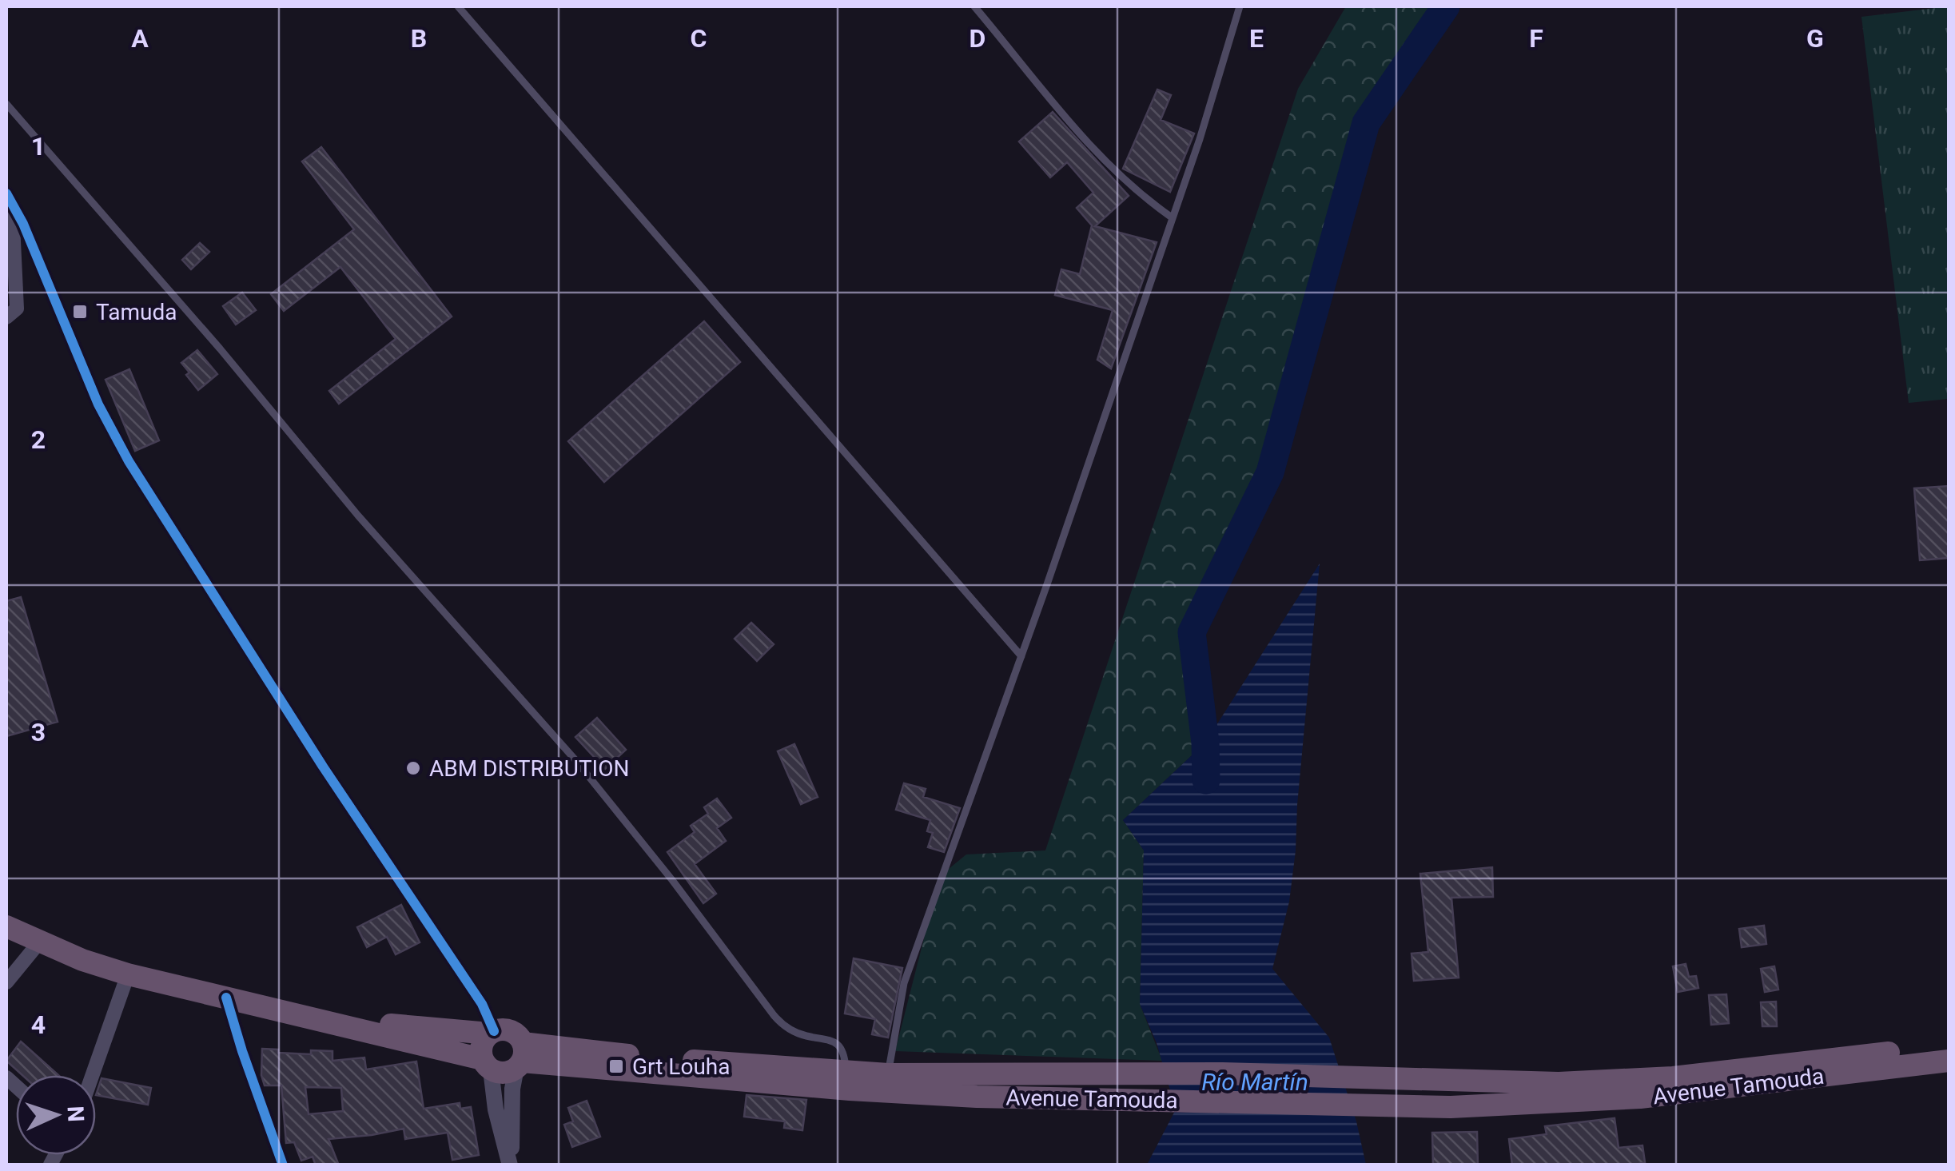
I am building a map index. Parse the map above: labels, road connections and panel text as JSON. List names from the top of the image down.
{
  "streets": {
    "highway": ["Avenue Tamouda"]
  },
  "water": ["Río Martín"],
  "places": {
    "transit": ["Tamuda", "Grt Louha"],
    "other": ["ABM DISTRIBUTION"]
  },
  "north": "right",
  "grid": {
    "columns": [
      "A",
      "B",
      "C",
      "D",
      "E",
      "F",
      "G"
    ],
    "rows": [
      "1",
      "2",
      "3",
      "4"
    ]
  }
}
